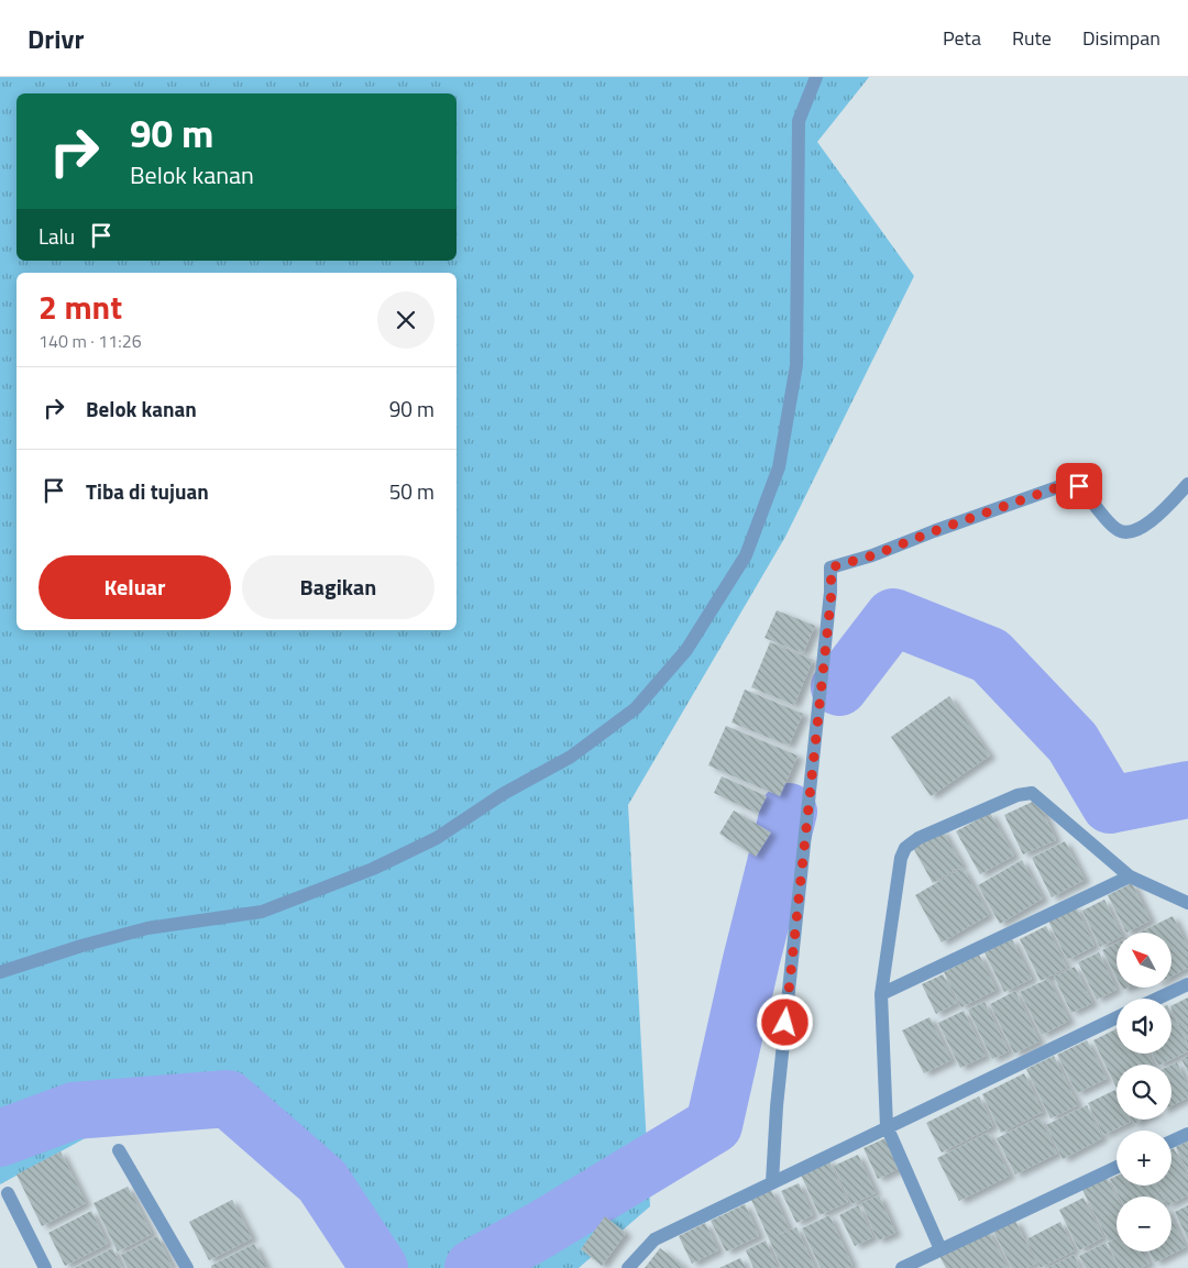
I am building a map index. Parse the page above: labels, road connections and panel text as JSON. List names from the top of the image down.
{
  "north": "top left",
  "page": {
    "header": "Drivr",
    "nav": ["Peta", "Rute", "Disimpan"],
    "turn": ["90 m", "Belok kanan"],
    "then": "Lalu",
    "heading": ["2 mnt", "140 m · 11:26"],
    "list": [
      {
        "name": "Belok kanan",
        "value": "90 m"
      },
      {
        "name": "Tiba di tujuan",
        "value": "50 m"
      }
    ],
    "buttons": ["Keluar", "Bagikan"],
    "map_buttons": ["+", "−"]
  }
}
